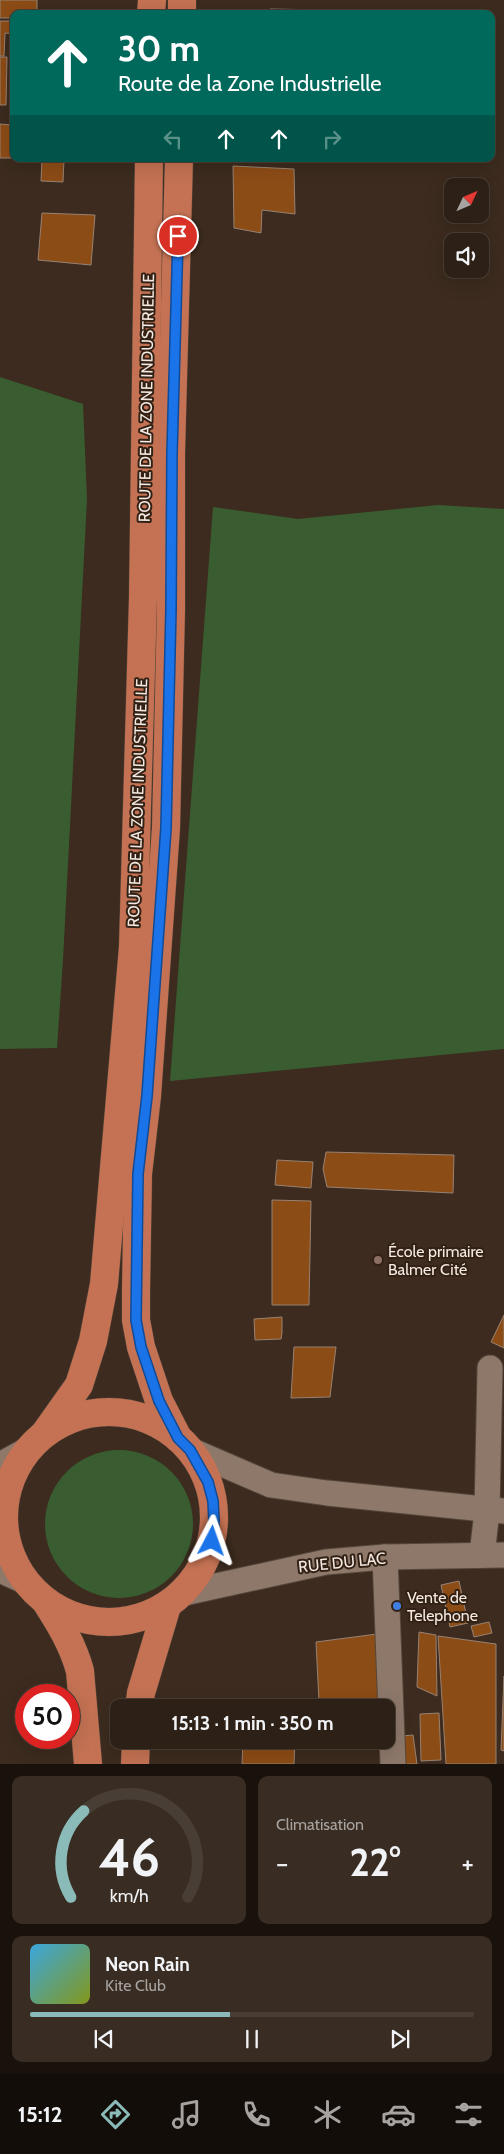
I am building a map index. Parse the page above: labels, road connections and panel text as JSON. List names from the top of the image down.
{
  "streets": {
    "main road": ["ROUTE DE LA ZONE INDUSTRIELLE"],
    "street": ["RUE DU LAC"]
  },
  "crossings": [
    ["ROUTE DE LA ZONE INDUSTRIELLE", "RUE DU LAC"]
  ],
  "places": ["École primaire Balmer Cité", "Vente de Telephone"],
  "north": "top right",
  "page": {
    "turn": ["30 m", "Route de la Zone Industrielle"],
    "limit": "50",
    "trip": "15:13 · 1 min · 350 m",
    "tile": "Climatisation",
    "heat": ["−", "22°", "+"],
    "song": ["Neon Rain", "Kite Club"],
    "tabs": "15:12",
    "gauge": ["46", "km/h"]
  }
}
